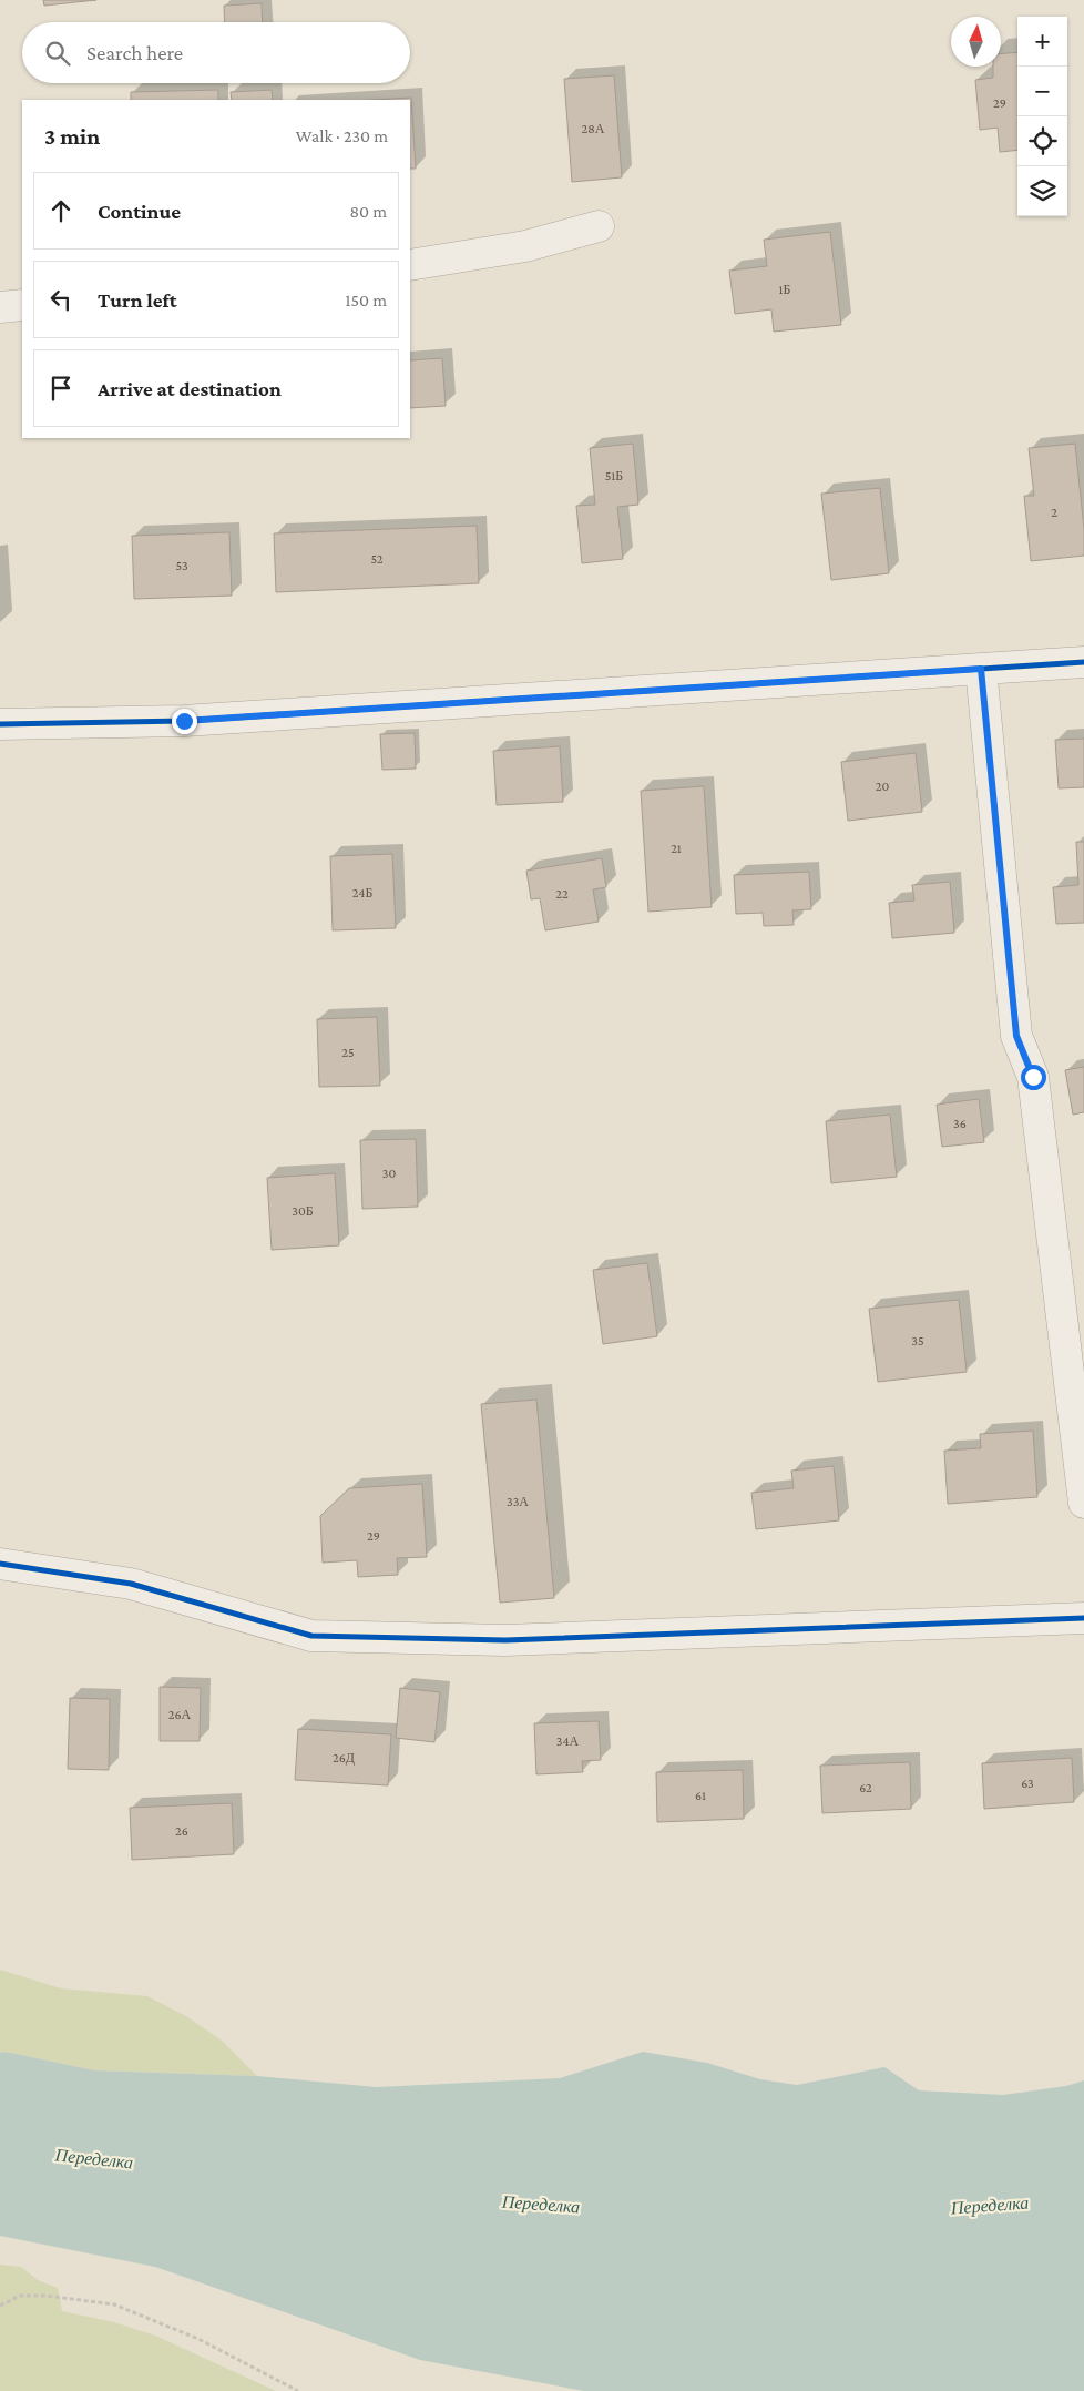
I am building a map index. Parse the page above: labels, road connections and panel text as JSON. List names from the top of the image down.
{
  "water": ["Переделка"],
  "house_numbers": [
    "29",
    "28А",
    "1Б",
    "51Б",
    "2",
    "52",
    "53",
    "20",
    "21",
    "24Б",
    "22",
    "25",
    "36",
    "30",
    "30Б",
    "35",
    "33А",
    "29",
    "26А",
    "34А",
    "26Д",
    "63",
    "62",
    "61",
    "26"
  ],
  "north": "top",
  "page": {
    "map_buttons": ["+", "−"],
    "search": "Search here",
    "heading": ["3 min", "Walk · 230 m"],
    "list": [
      ["Continue", "80 m"],
      ["Turn left", "150 m"],
      "Arrive at destination"
    ]
  }
}
